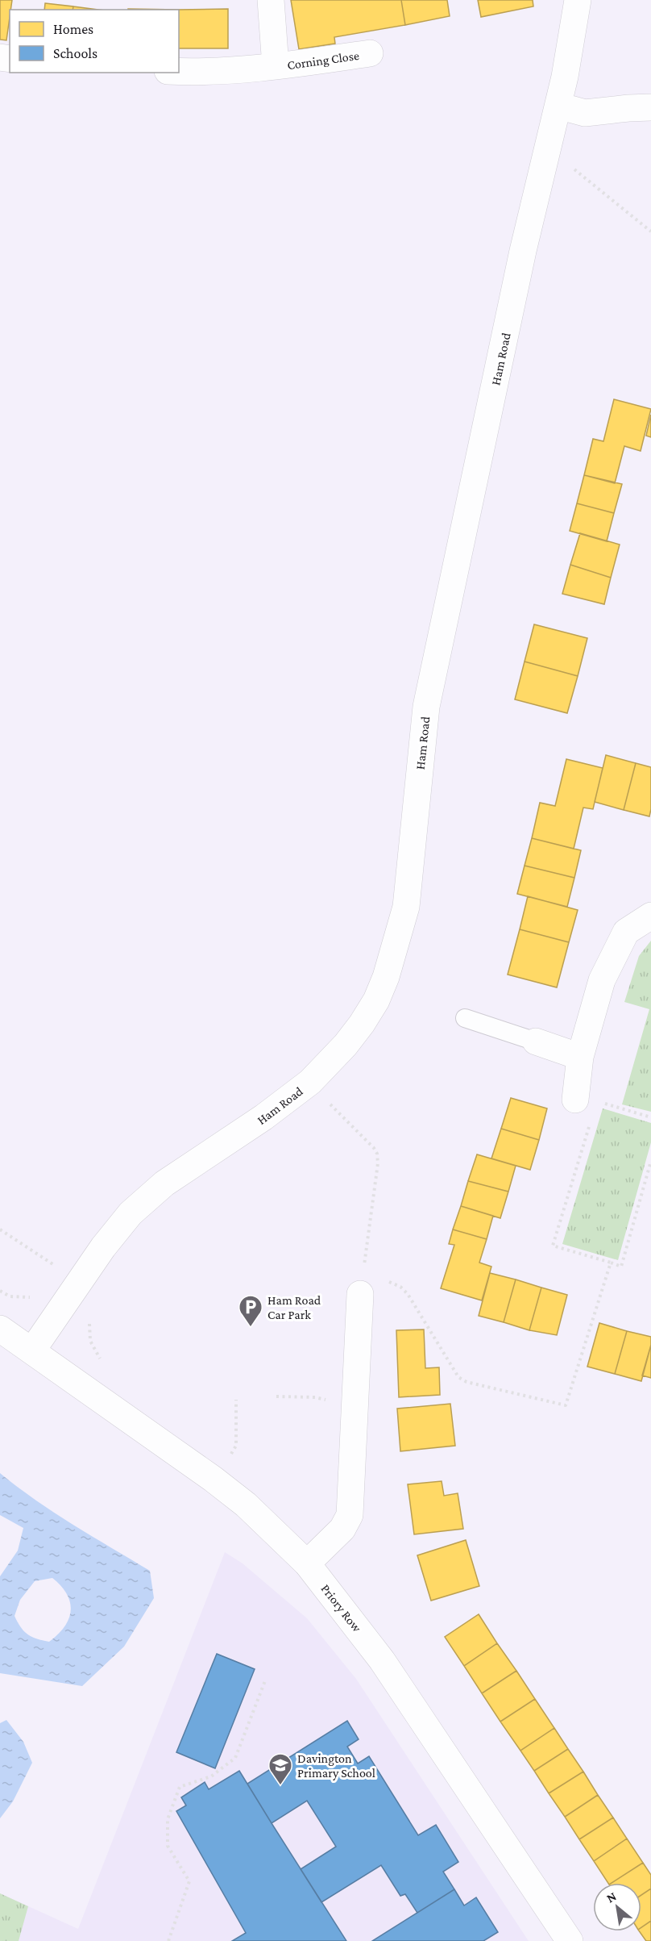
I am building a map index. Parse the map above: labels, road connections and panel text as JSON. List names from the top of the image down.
{
  "streets": {
    "street": ["Corning Close", "Ham Road", "Priory Row"]
  },
  "crossings": [
    ["Ham Road", "Priory Row"]
  ],
  "places": {
    "parking": ["Ham Road Car Park"],
    "school or university": ["Davington Primary School"]
  },
  "legend": ["Homes", "Schools"],
  "north": "top left"
}
